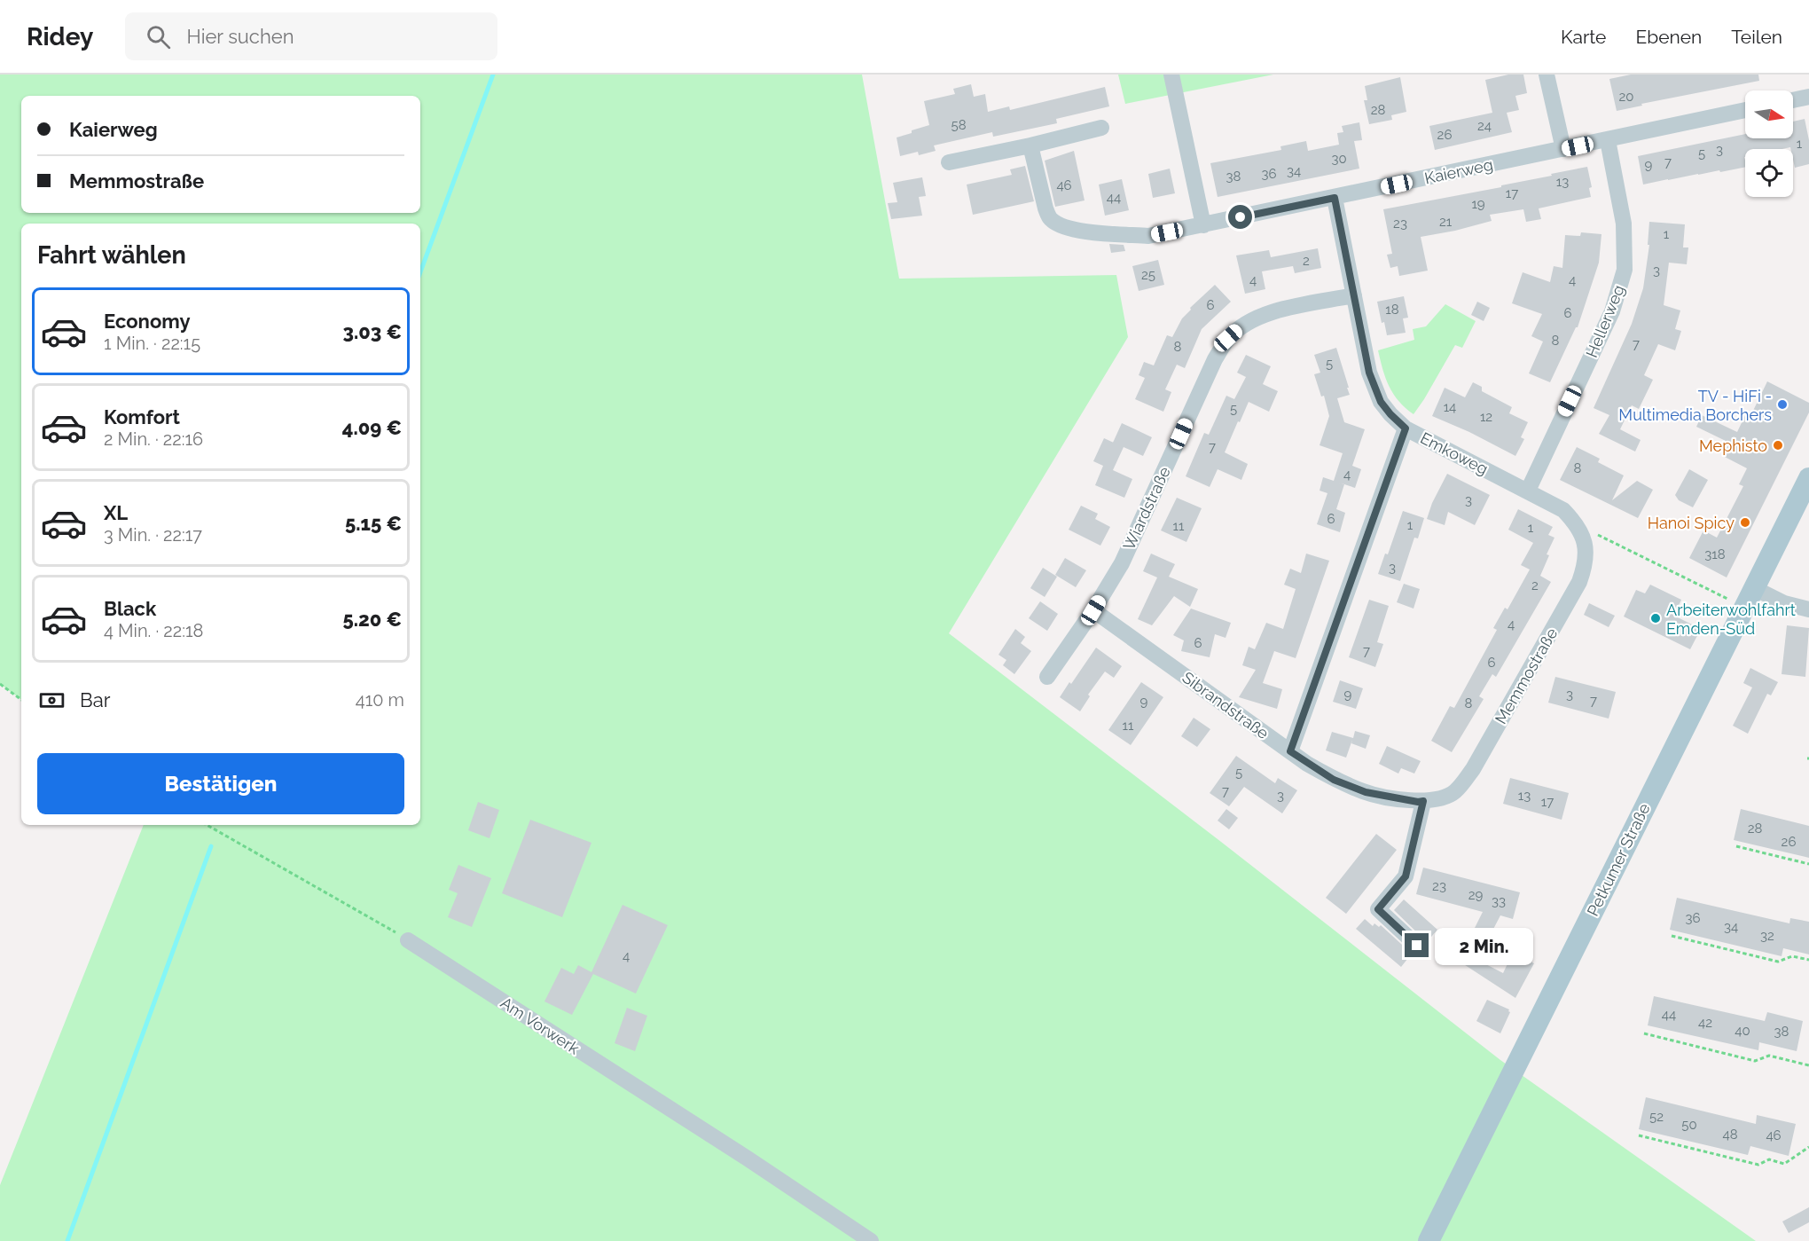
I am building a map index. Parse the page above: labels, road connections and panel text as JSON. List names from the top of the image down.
{
  "streets": {
    "main road": ["Petkumer Straße"],
    "street": [
      "Kaierweg",
      "Hellerweg",
      "Emkoweg",
      "Wiardstraße",
      "Memmostraße",
      "Sibrandstraße",
      "Am Vorwerk"
    ]
  },
  "crossings": [
    ["Kaierweg", "Hellerweg"],
    ["Kaierweg", "Emkoweg"],
    ["Hellerweg", "Emkoweg"],
    ["Emkoweg", "Wiardstraße"],
    ["Emkoweg", "Memmostraße"],
    ["Wiardstraße", "Sibrandstraße"],
    ["Memmostraße", "Sibrandstraße"]
  ],
  "places": [
    "TV - HiFi - Multimedia Borchers",
    "Mephisto",
    "Hanoi Spicy",
    "Arbeiterwohlfahrt Emden-Süd"
  ],
  "house_numbers": [
    "20",
    "28",
    "58",
    "24",
    "26",
    "1",
    "3",
    "5",
    "30",
    "7",
    "9",
    "34",
    "36",
    "38",
    "13",
    "46",
    "17",
    "44",
    "19",
    "21",
    "23",
    "1",
    "2",
    "3",
    "25",
    "4",
    "4",
    "6",
    "18",
    "6",
    "8",
    "7",
    "8",
    "5",
    "14",
    "5",
    "12",
    "7",
    "8",
    "4",
    "3",
    "6",
    "1",
    "11",
    "1",
    "318",
    "3",
    "2",
    "4",
    "6",
    "7",
    "6",
    "9",
    "3",
    "7",
    "9",
    "8",
    "11",
    "5",
    "7",
    "3",
    "13",
    "17",
    "28",
    "26",
    "23",
    "29",
    "33",
    "36",
    "34",
    "32",
    "4",
    "44",
    "42",
    "40",
    "38",
    "52",
    "50",
    "48",
    "46"
  ],
  "north": "right",
  "page": {
    "header": "Ridey",
    "search": "Hier suchen",
    "nav": ["Karte", "Ebenen", "Teilen"],
    "banner": ["Kaierweg", "Memmostraße"],
    "heading": "Fahrt wählen",
    "list": [
      {
        "name": "Economy",
        "note": "1 Min. · 22:15",
        "value": "3.03 €"
      },
      {
        "name": "Komfort",
        "note": "2 Min. · 22:16",
        "value": "4.09 €"
      },
      {
        "name": "XL",
        "note": "3 Min. · 22:17",
        "value": "5.15 €"
      },
      {
        "name": "Black",
        "note": "4 Min. · 22:18",
        "value": "5.20 €"
      }
    ],
    "pay": ["Bar", "410 m"],
    "buttons": "Bestätigen",
    "bubble": "2 Min."
  }
}
